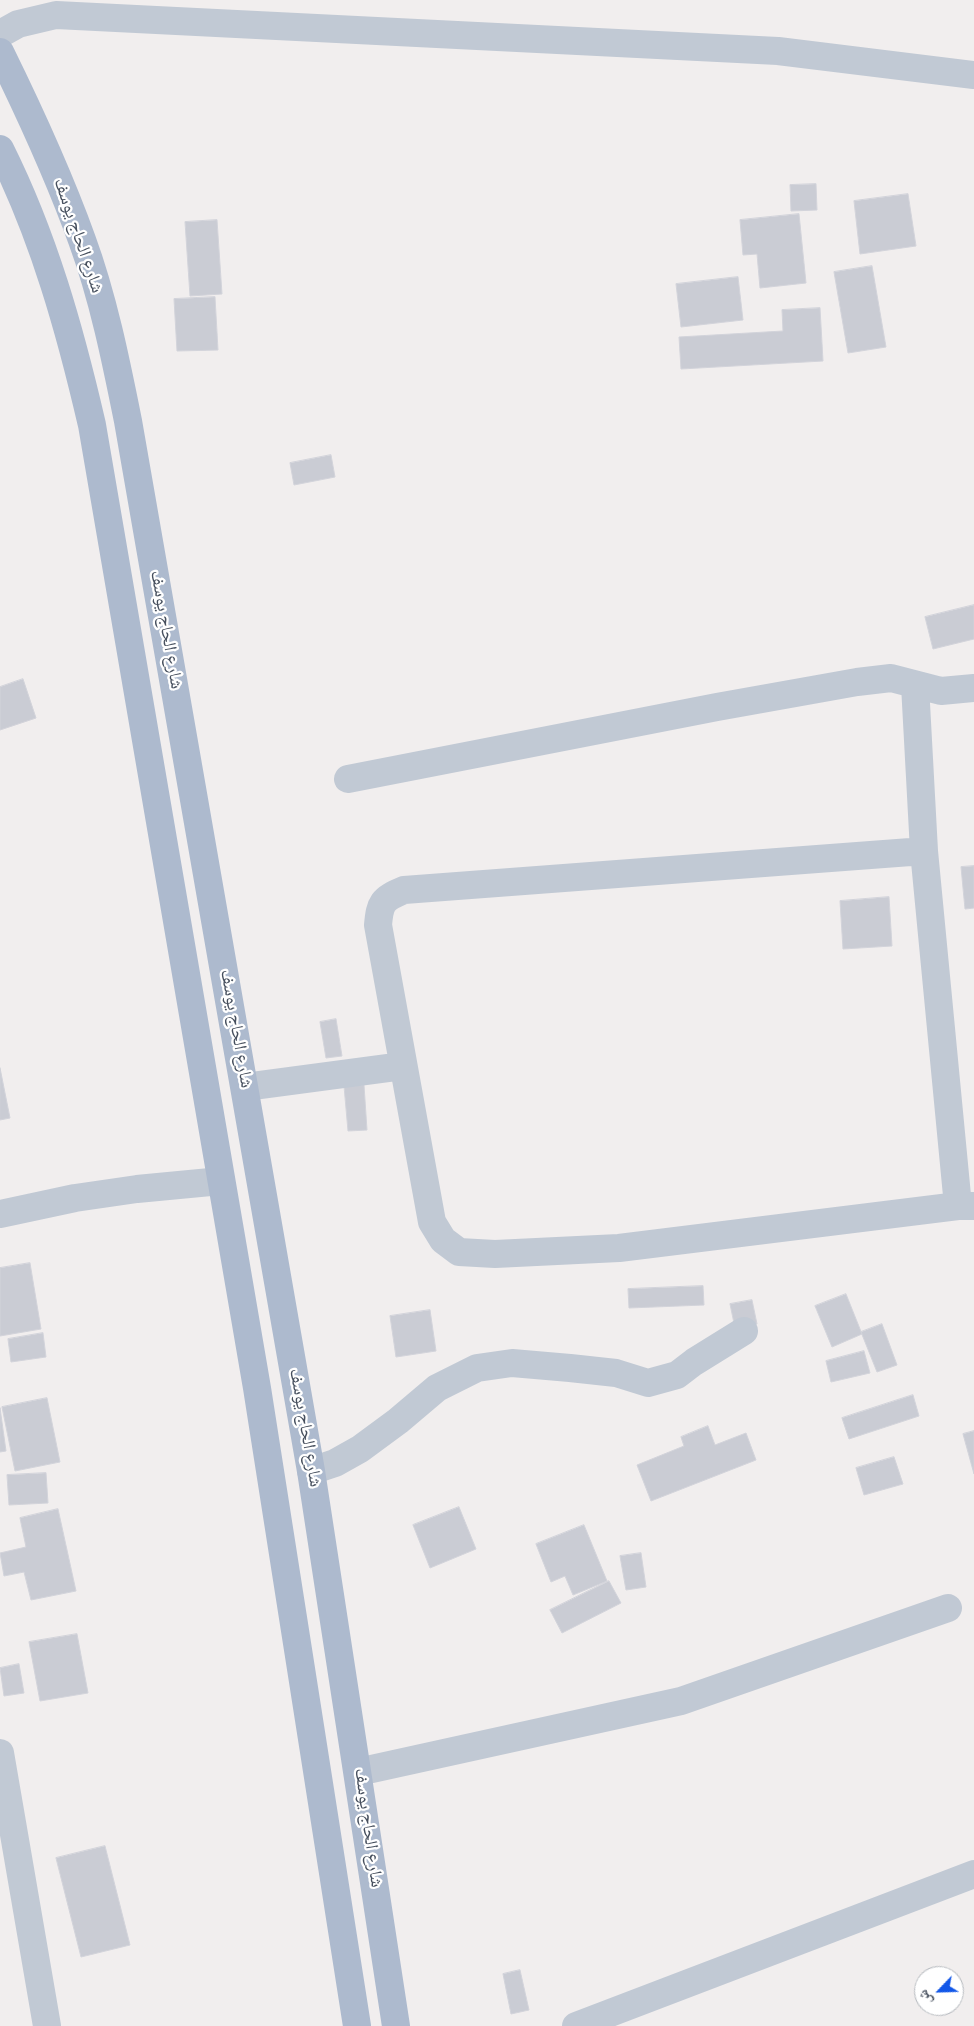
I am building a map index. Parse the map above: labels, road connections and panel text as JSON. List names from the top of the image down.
{
  "streets": {
    "main road": ["شارع الحاج يوسف"]
  },
  "north": "bottom left"
}
